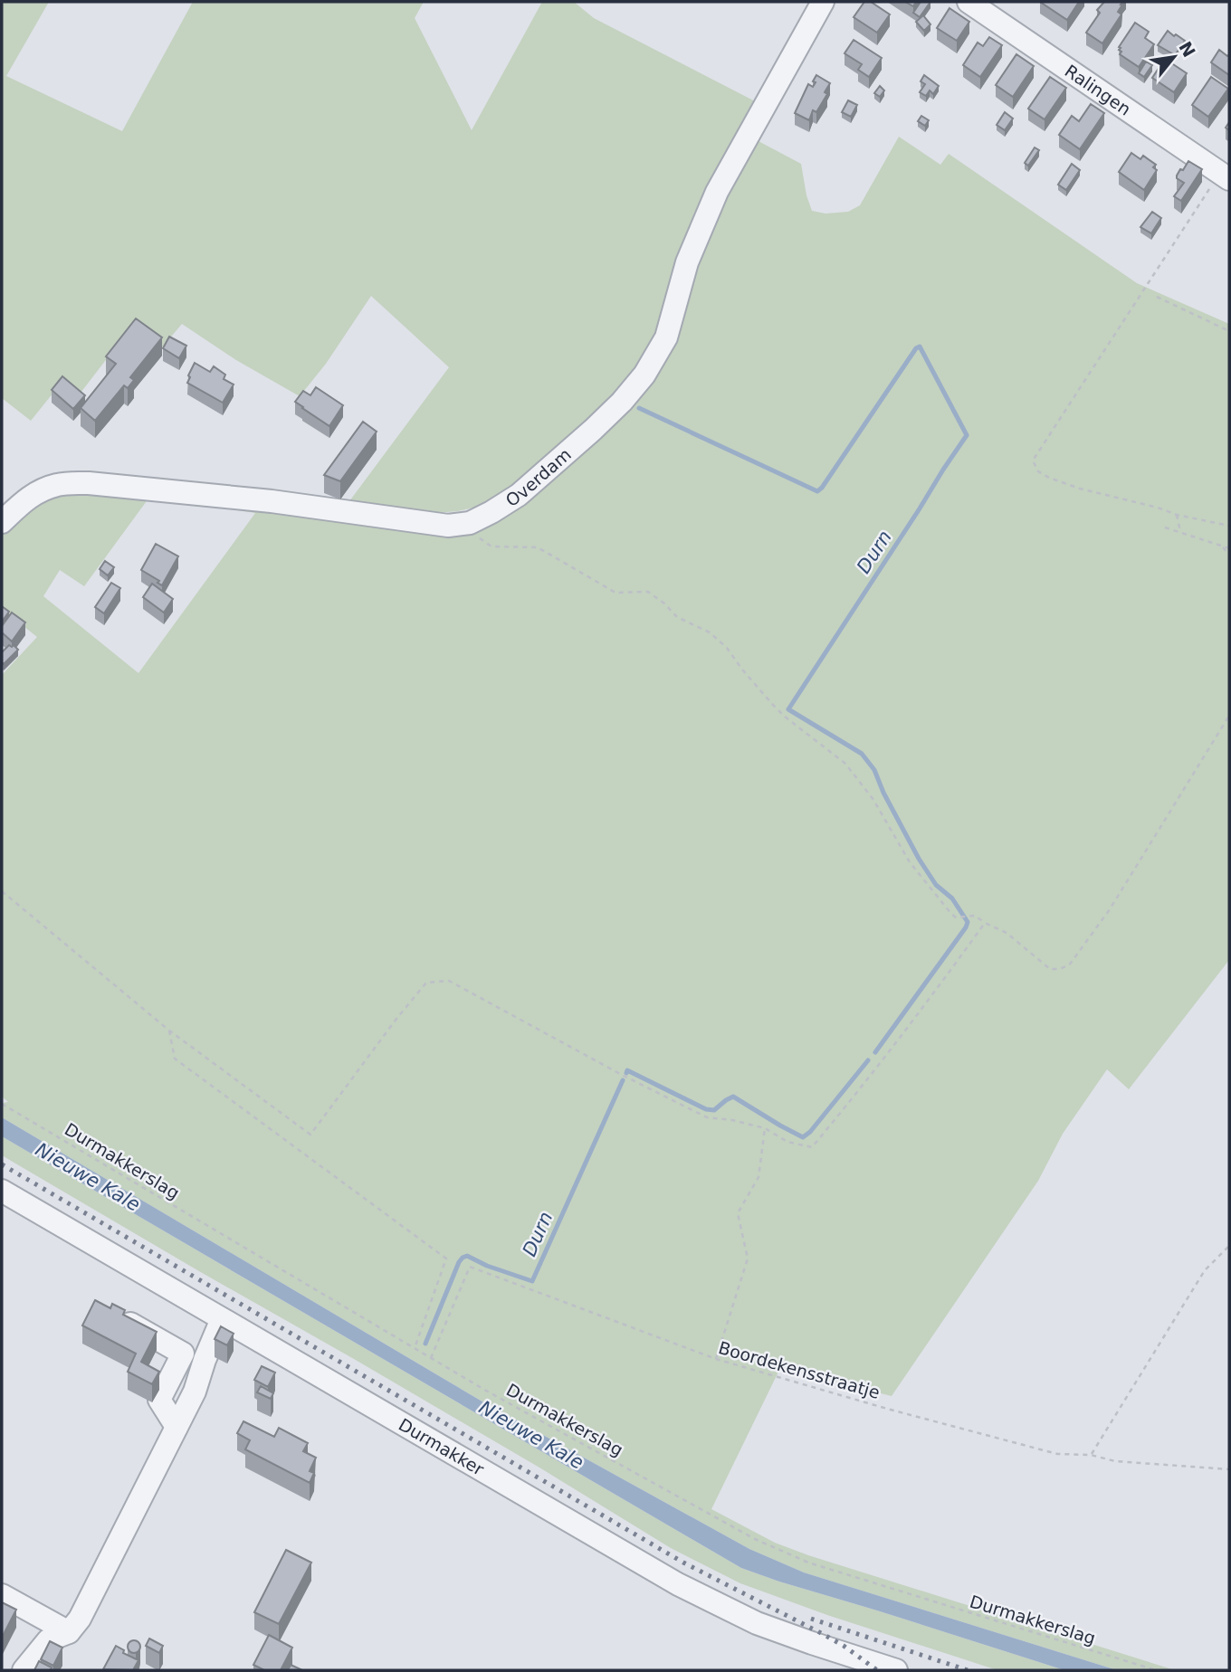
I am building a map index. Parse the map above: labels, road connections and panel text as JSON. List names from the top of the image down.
{
  "streets": {
    "street": ["Ralingen", "Overdam", "Durmakker"],
    "path": ["Durmakkerslag", "Boordekensstraatje"]
  },
  "crossings": [
    ["Durmakkerslag", "Boordekensstraatje"]
  ],
  "water": ["Durn", "Nieuwe Kale"],
  "north": "top right"
}
